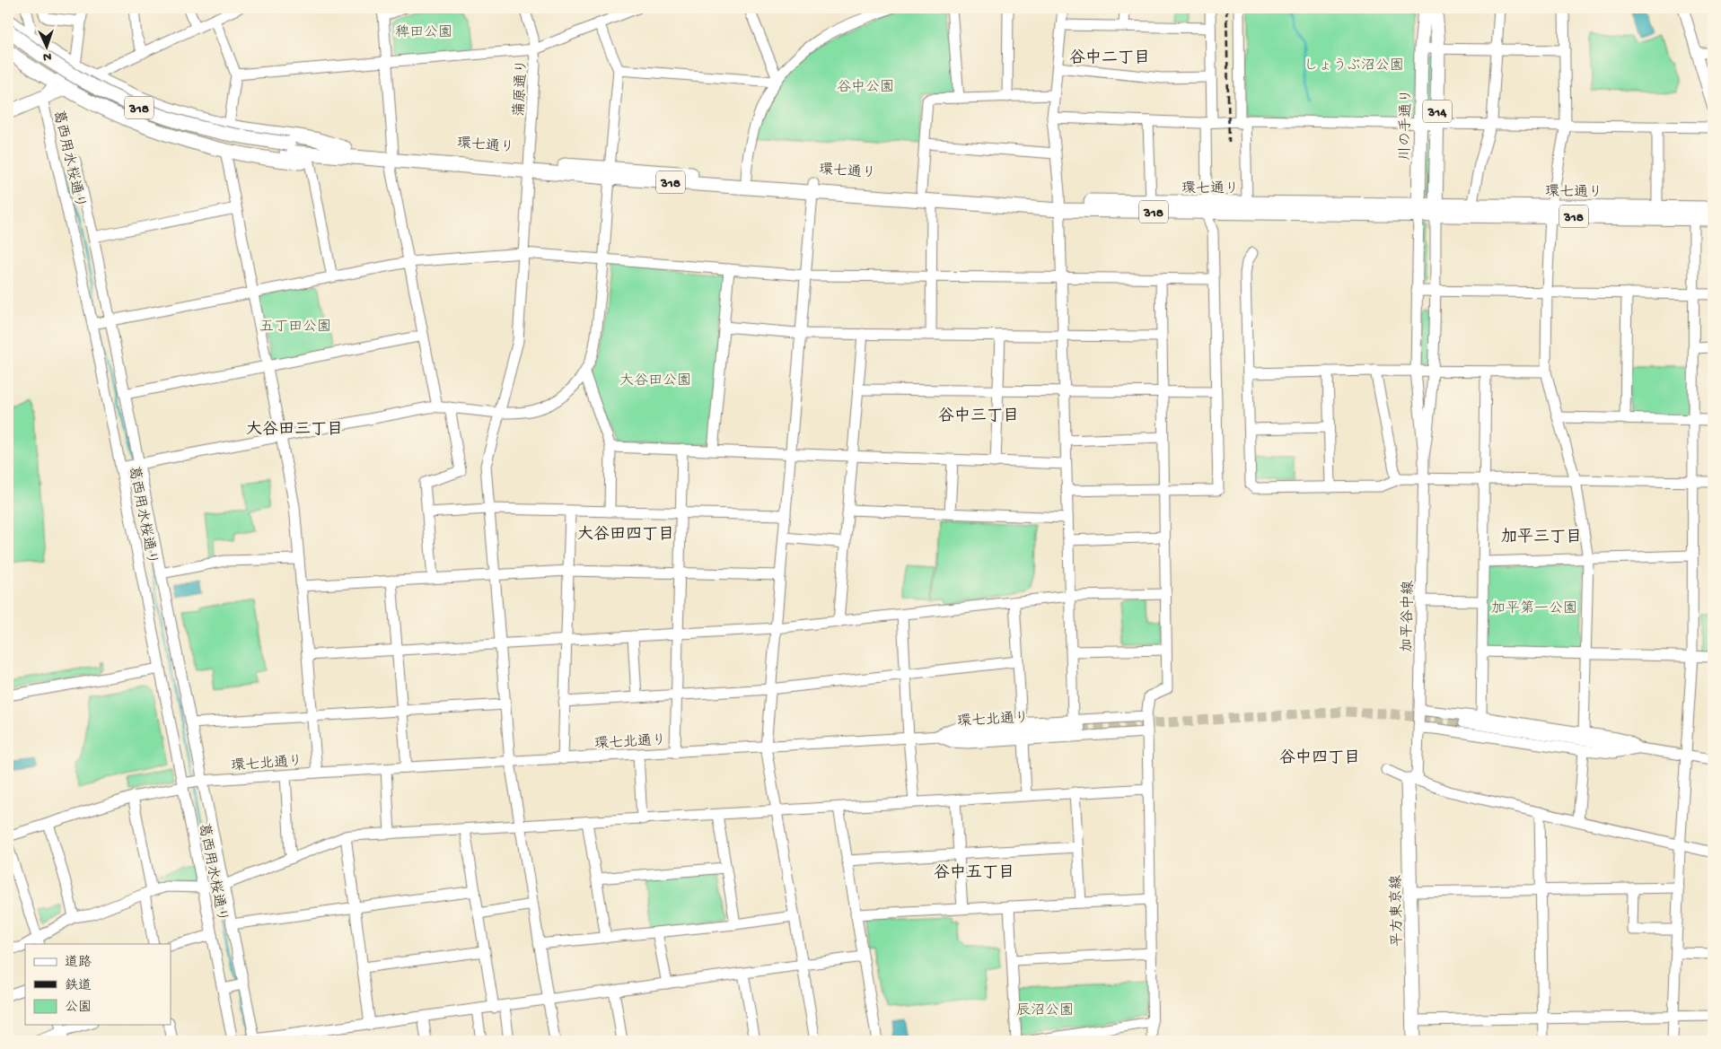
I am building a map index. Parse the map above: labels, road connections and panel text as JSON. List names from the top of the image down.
{
  "streets": {
    "main road": [
      "318",
      "314",
      "川の手通り",
      "環七通り",
      "平方東京線"
    ],
    "street": [
      "蒲原通り",
      "葛西用水桜通り",
      "加平谷中線",
      "環七北通り"
    ]
  },
  "crossings": [
    ["蒲原通り", "環七通り"],
    ["蒲原通り", "環七北通り"],
    ["318", "環七通り"],
    ["314", "環七通り"],
    ["314", "加平谷中線"],
    ["川の手通り", "環七通り"],
    ["川の手通り", "加平谷中線"],
    ["環七通り", "加平谷中線"],
    ["葛西用水桜通り", "環七北通り"],
    ["加平谷中線", "平方東京線"]
  ],
  "districts": [
    "谷中二丁目",
    "谷中三丁目",
    "大谷田三丁目",
    "大谷田四丁目",
    "加平三丁目",
    "谷中四丁目",
    "谷中五丁目"
  ],
  "parks": [
    "稗田公園",
    "しょうぶ沼公園",
    "谷中公園",
    "五丁田公園",
    "大谷田公園",
    "加平第一公園",
    "辰沼公園"
  ],
  "legend": ["道路", "鉄道", "公園"],
  "north": "bottom"
}
